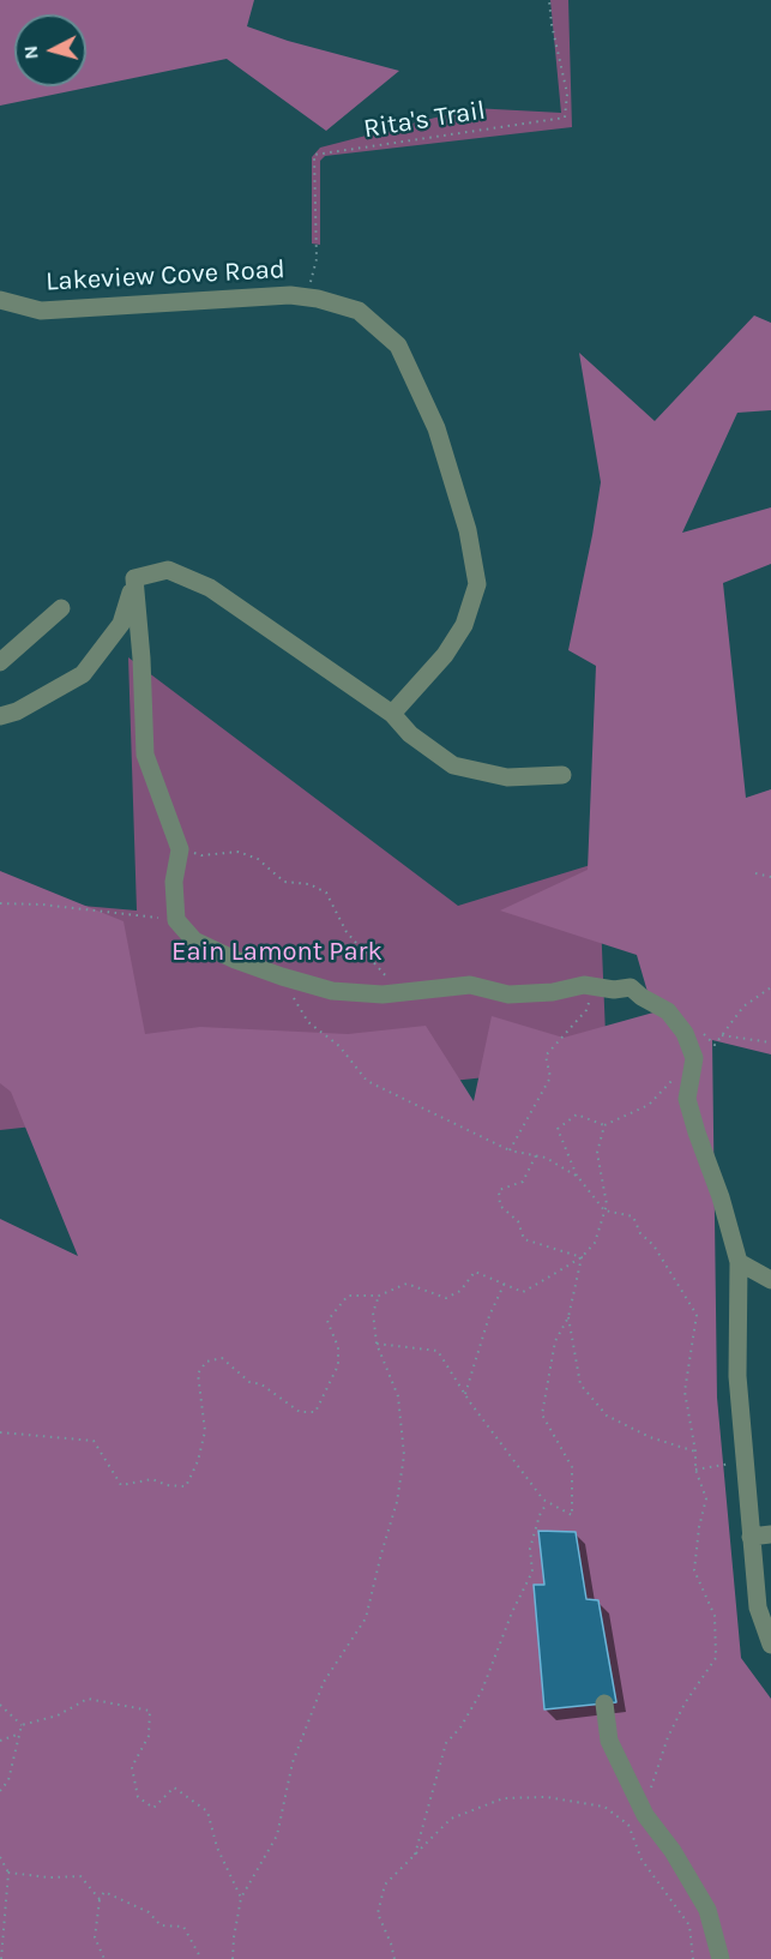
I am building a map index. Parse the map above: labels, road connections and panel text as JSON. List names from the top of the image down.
{
  "streets": {
    "street": ["Lakeview Cove Road"],
    "path": ["Rita's Trail"]
  },
  "crossings": [
    ["Rita's Trail", "Lakeview Cove Road"]
  ],
  "parks": ["Eain Lamont Park"],
  "north": "left"
}
